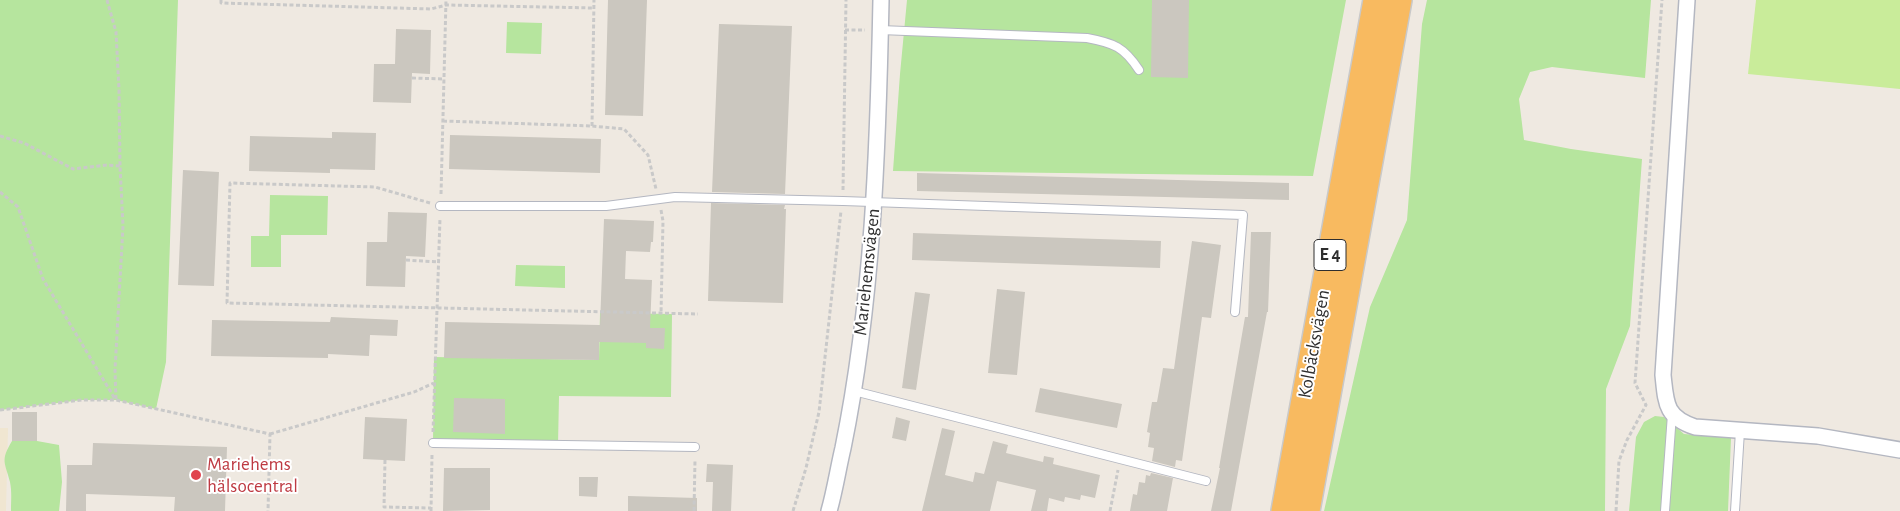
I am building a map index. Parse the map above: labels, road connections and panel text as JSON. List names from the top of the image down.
{
  "streets": {
    "highway": ["E 4", "Kolbäcksvägen"],
    "street": ["Mariehemsvägen"]
  },
  "places": ["Mariehems hälsocentral"]
}
